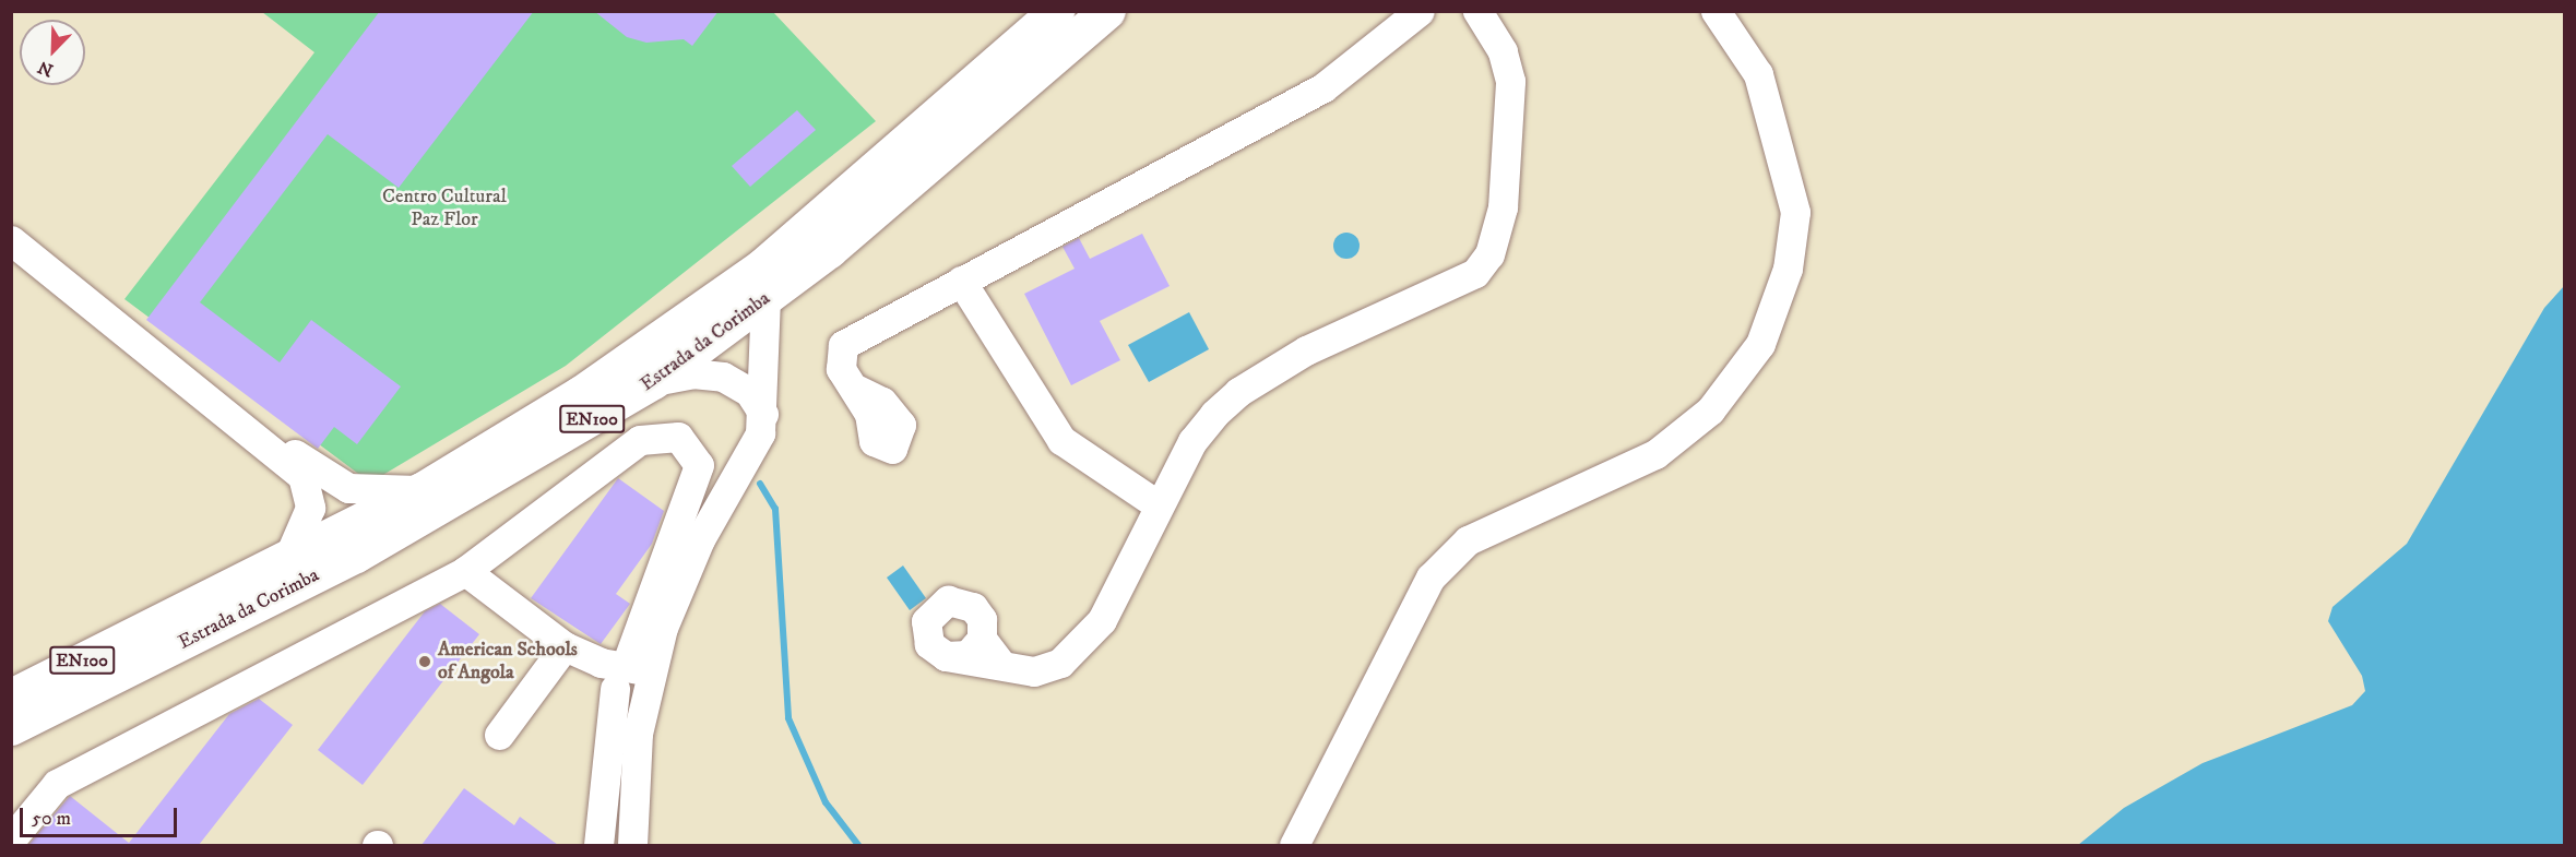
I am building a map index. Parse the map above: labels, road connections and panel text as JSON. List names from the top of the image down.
{
  "streets": {
    "main road": ["Estrada da Corimba", "EN100"]
  },
  "parks": ["Centro Cultural Paz Flor"],
  "places": ["American Schools of Angola"],
  "scale_bar": "50 m",
  "north": "bottom left"
}
